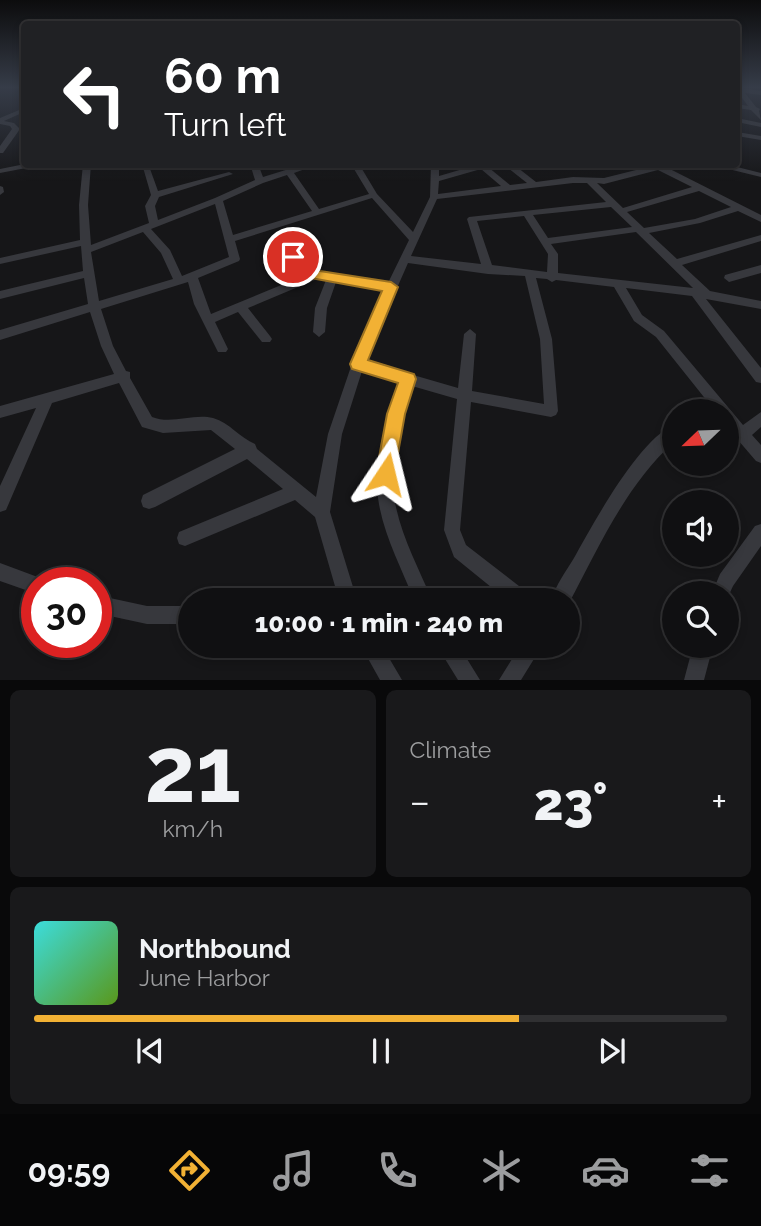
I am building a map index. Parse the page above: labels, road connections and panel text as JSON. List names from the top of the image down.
{
  "north": "bottom left",
  "page": {
    "turn": ["60 m", "Turn left"],
    "limit": "30",
    "trip": "10:00 · 1 min · 240 m",
    "tile": [
      ["21", "km/h"],
      "Climate"
    ],
    "heat": ["−", "23°", "+"],
    "song": ["Northbound", "June Harbor"],
    "tabs": "09:59"
  }
}
